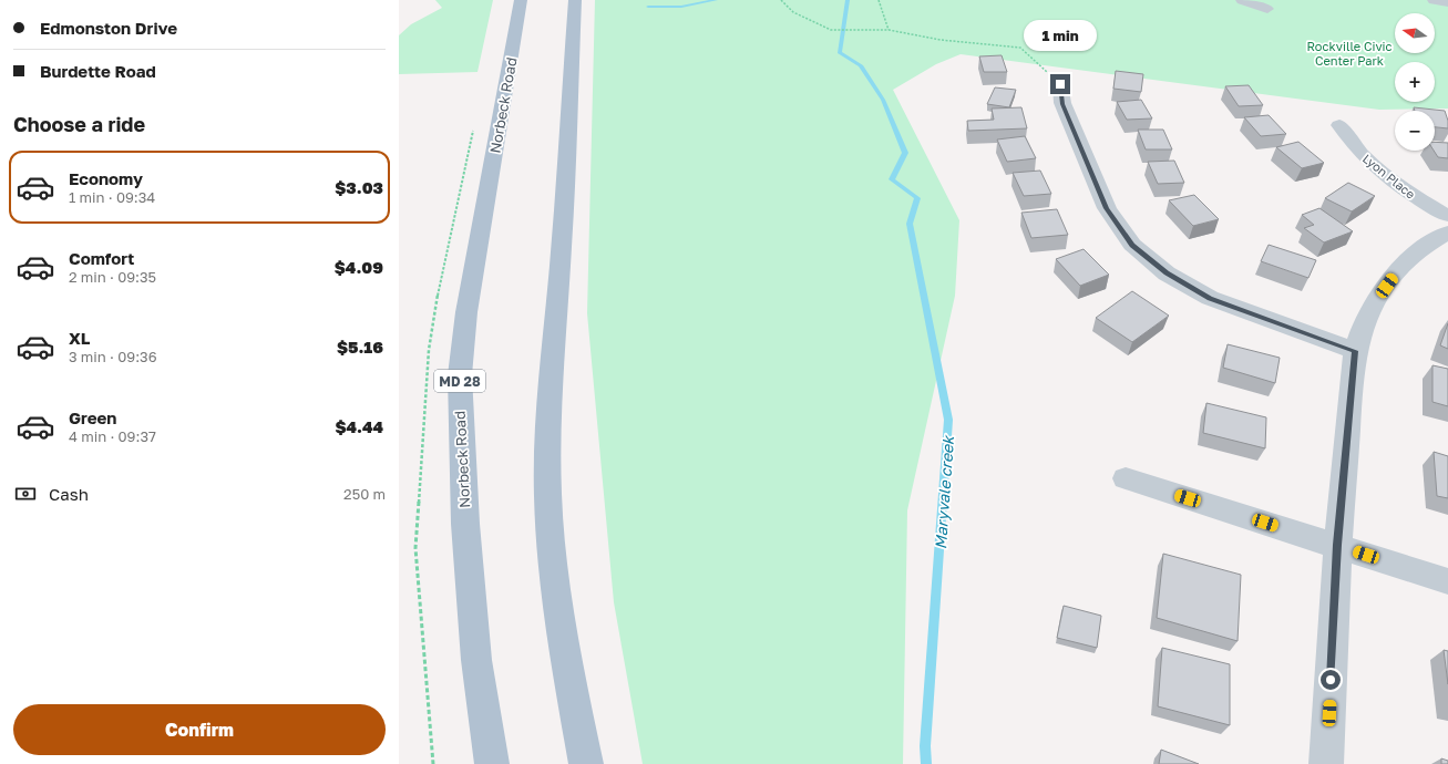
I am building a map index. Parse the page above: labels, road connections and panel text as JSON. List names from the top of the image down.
{
  "streets": {
    "main road": ["Norbeck Road", "MD 28"],
    "street": ["Lyon Place"]
  },
  "water": ["Maryvale creek"],
  "parks": ["Rockville Civic Center Park"],
  "north": "left",
  "page": {
    "banner": ["Edmonston Drive", "Burdette Road"],
    "map_buttons": ["+", "−"],
    "bubble": "1 min",
    "heading": "Choose a ride",
    "list": [
      {
        "name": "Economy",
        "note": "1 min · 09:34",
        "value": "$3.03"
      },
      {
        "name": "Comfort",
        "note": "2 min · 09:35",
        "value": "$4.09"
      },
      {
        "name": "XL",
        "note": "3 min · 09:36",
        "value": "$5.16"
      },
      {
        "name": "Green",
        "note": "4 min · 09:37",
        "value": "$4.44"
      }
    ],
    "pay": ["Cash", "250 m"],
    "buttons": "Confirm"
  }
}
